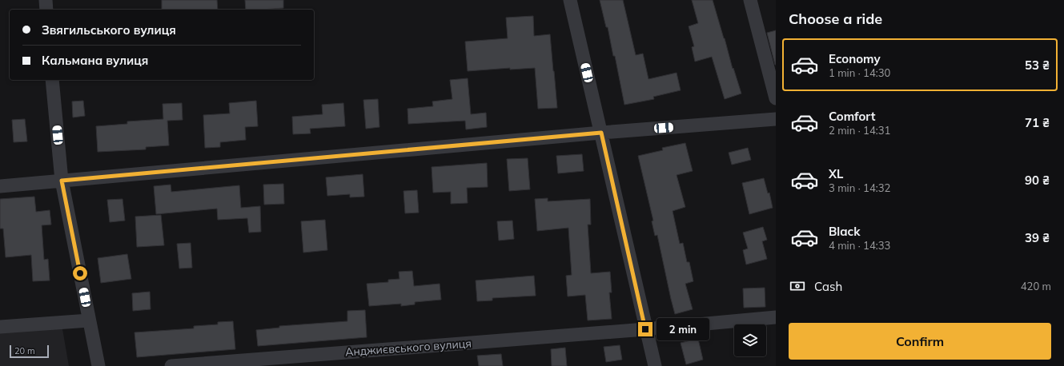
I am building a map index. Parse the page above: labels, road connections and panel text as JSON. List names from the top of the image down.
{
  "streets": {
    "street": ["Анджиєвського вулиця"]
  },
  "scale_bar": "20 m",
  "page": {
    "heading": "Choose a ride",
    "banner": ["Звягильського вулиця", "Кальмана вулиця"],
    "list": [
      {
        "name": "Economy",
        "note": "1 min · 14:30",
        "value": "53 ₴"
      },
      {
        "name": "Comfort",
        "note": "2 min · 14:31",
        "value": "71 ₴"
      },
      {
        "name": "XL",
        "note": "3 min · 14:32",
        "value": "90 ₴"
      },
      {
        "name": "Black",
        "note": "4 min · 14:33",
        "value": "39 ₴"
      }
    ],
    "pay": ["Cash", "420 m"],
    "buttons": "Confirm",
    "bubble": "2 min",
    "scale": "20 m"
  }
}
